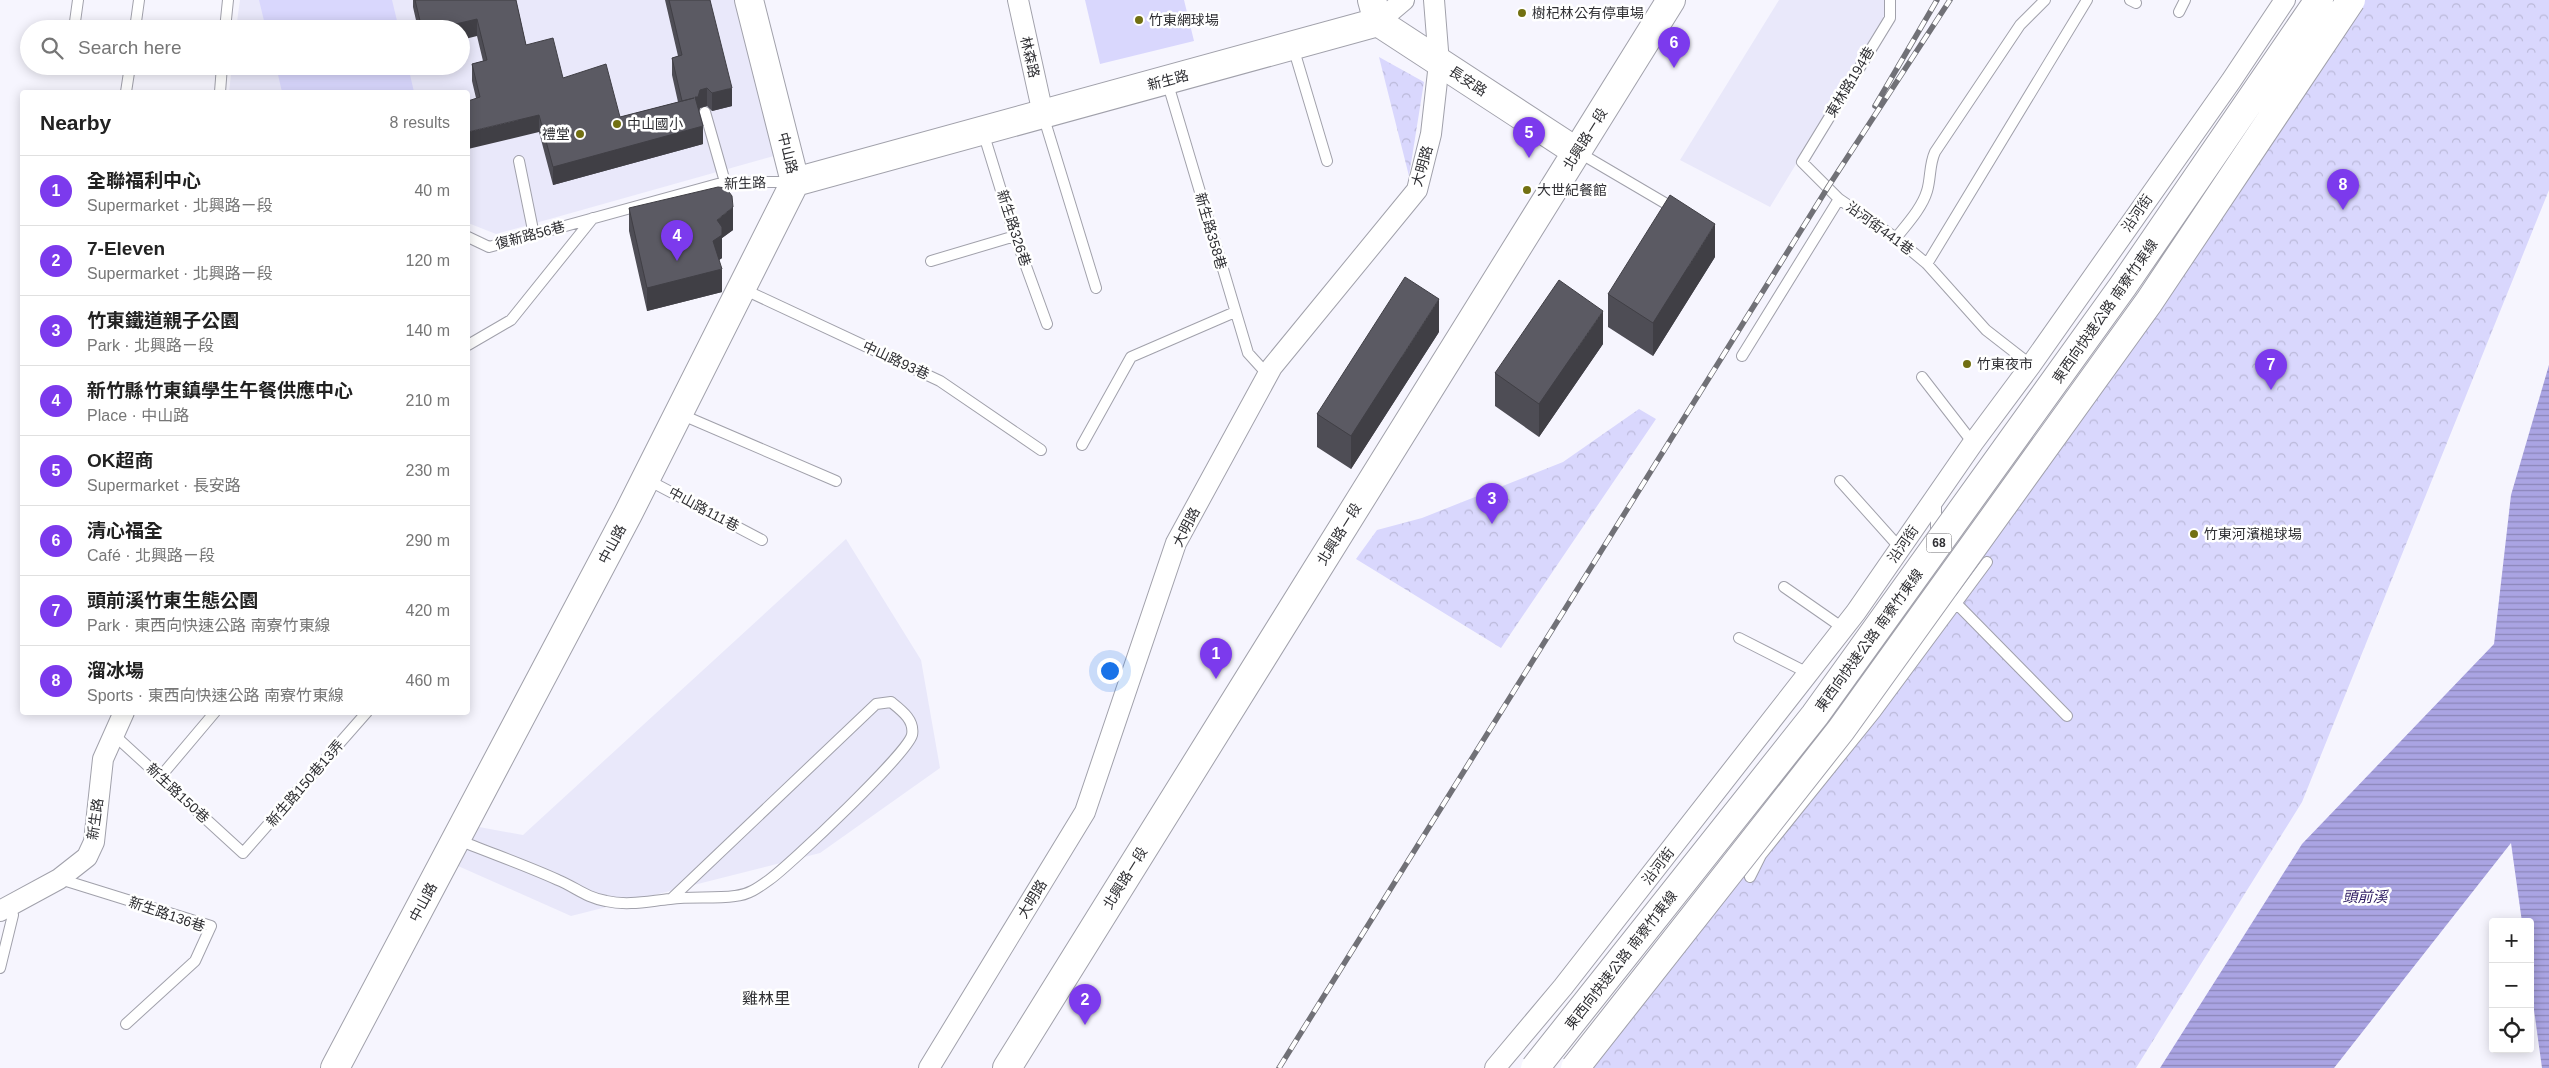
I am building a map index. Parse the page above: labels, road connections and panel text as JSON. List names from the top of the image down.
{
  "streets": {
    "main road": [
      "新生路",
      "長安路",
      "北興路ㄧ段",
      "中山路",
      "東西向快速公路 南寮竹東線",
      "68"
    ],
    "street": ["林森路", "大明路", "沿河街"],
    "lane": [
      "東林路194巷",
      "新生路326巷",
      "沿河街441巷",
      "新生路358巷",
      "復新路56巷",
      "中山路93巷",
      "中山路111巷",
      "新生路150巷13弄",
      "新生路150巷",
      "新生路136巷"
    ]
  },
  "crossings": [
    ["林森路", "新生路"],
    ["新生路", "長安路"],
    ["新生路", "中山路"],
    ["新生路", "新生路326巷"],
    ["新生路", "新生路358巷"],
    ["新生路", "復新路56巷"],
    ["新生路", "新生路150巷"],
    ["新生路", "新生路136巷"],
    ["長安路", "北興路ㄧ段"],
    ["長安路", "大明路"],
    ["東林路194巷", "沿河街441巷"],
    ["中山路", "中山路93巷"],
    ["中山路", "中山路111巷"],
    ["大明路", "新生路358巷"],
    ["沿河街", "沿河街441巷"],
    ["新生路150巷13弄", "新生路150巷"]
  ],
  "districts": ["雞林里"],
  "water": ["頭前溪"],
  "places": [
    "樹杞林公有停車場",
    "竹東網球場",
    "中山國小",
    "禮堂",
    "大世紀餐館",
    "竹東夜市",
    "竹東河濱槌球場"
  ],
  "page": {
    "search": "Search here",
    "pins": [
      "6",
      "5",
      "8",
      "4",
      "7",
      "3",
      "1",
      "2"
    ],
    "heading": ["Nearby", "8 results"],
    "list": [
      {
        "mark": "1",
        "name": "全聯福利中心",
        "note": "Supermarket · 北興路ㄧ段",
        "value": "40 m"
      },
      {
        "mark": "2",
        "name": "7-Eleven",
        "note": "Supermarket · 北興路ㄧ段",
        "value": "120 m"
      },
      {
        "mark": "3",
        "name": "竹東鐵道親子公園",
        "note": "Park · 北興路ㄧ段",
        "value": "140 m"
      },
      {
        "mark": "4",
        "name": "新竹縣竹東鎮學生午餐供應中心",
        "note": "Place · 中山路",
        "value": "210 m"
      },
      {
        "mark": "5",
        "name": "OK超商",
        "note": "Supermarket · 長安路",
        "value": "230 m"
      },
      {
        "mark": "6",
        "name": "清心福全",
        "note": "Café · 北興路ㄧ段",
        "value": "290 m"
      },
      {
        "mark": "7",
        "name": "頭前溪竹東生態公園",
        "note": "Park · 東西向快速公路 南寮竹東線",
        "value": "420 m"
      },
      {
        "mark": "8",
        "name": "溜冰場",
        "note": "Sports · 東西向快速公路 南寮竹東線",
        "value": "460 m"
      }
    ],
    "map_buttons": ["+", "−"]
  }
}
